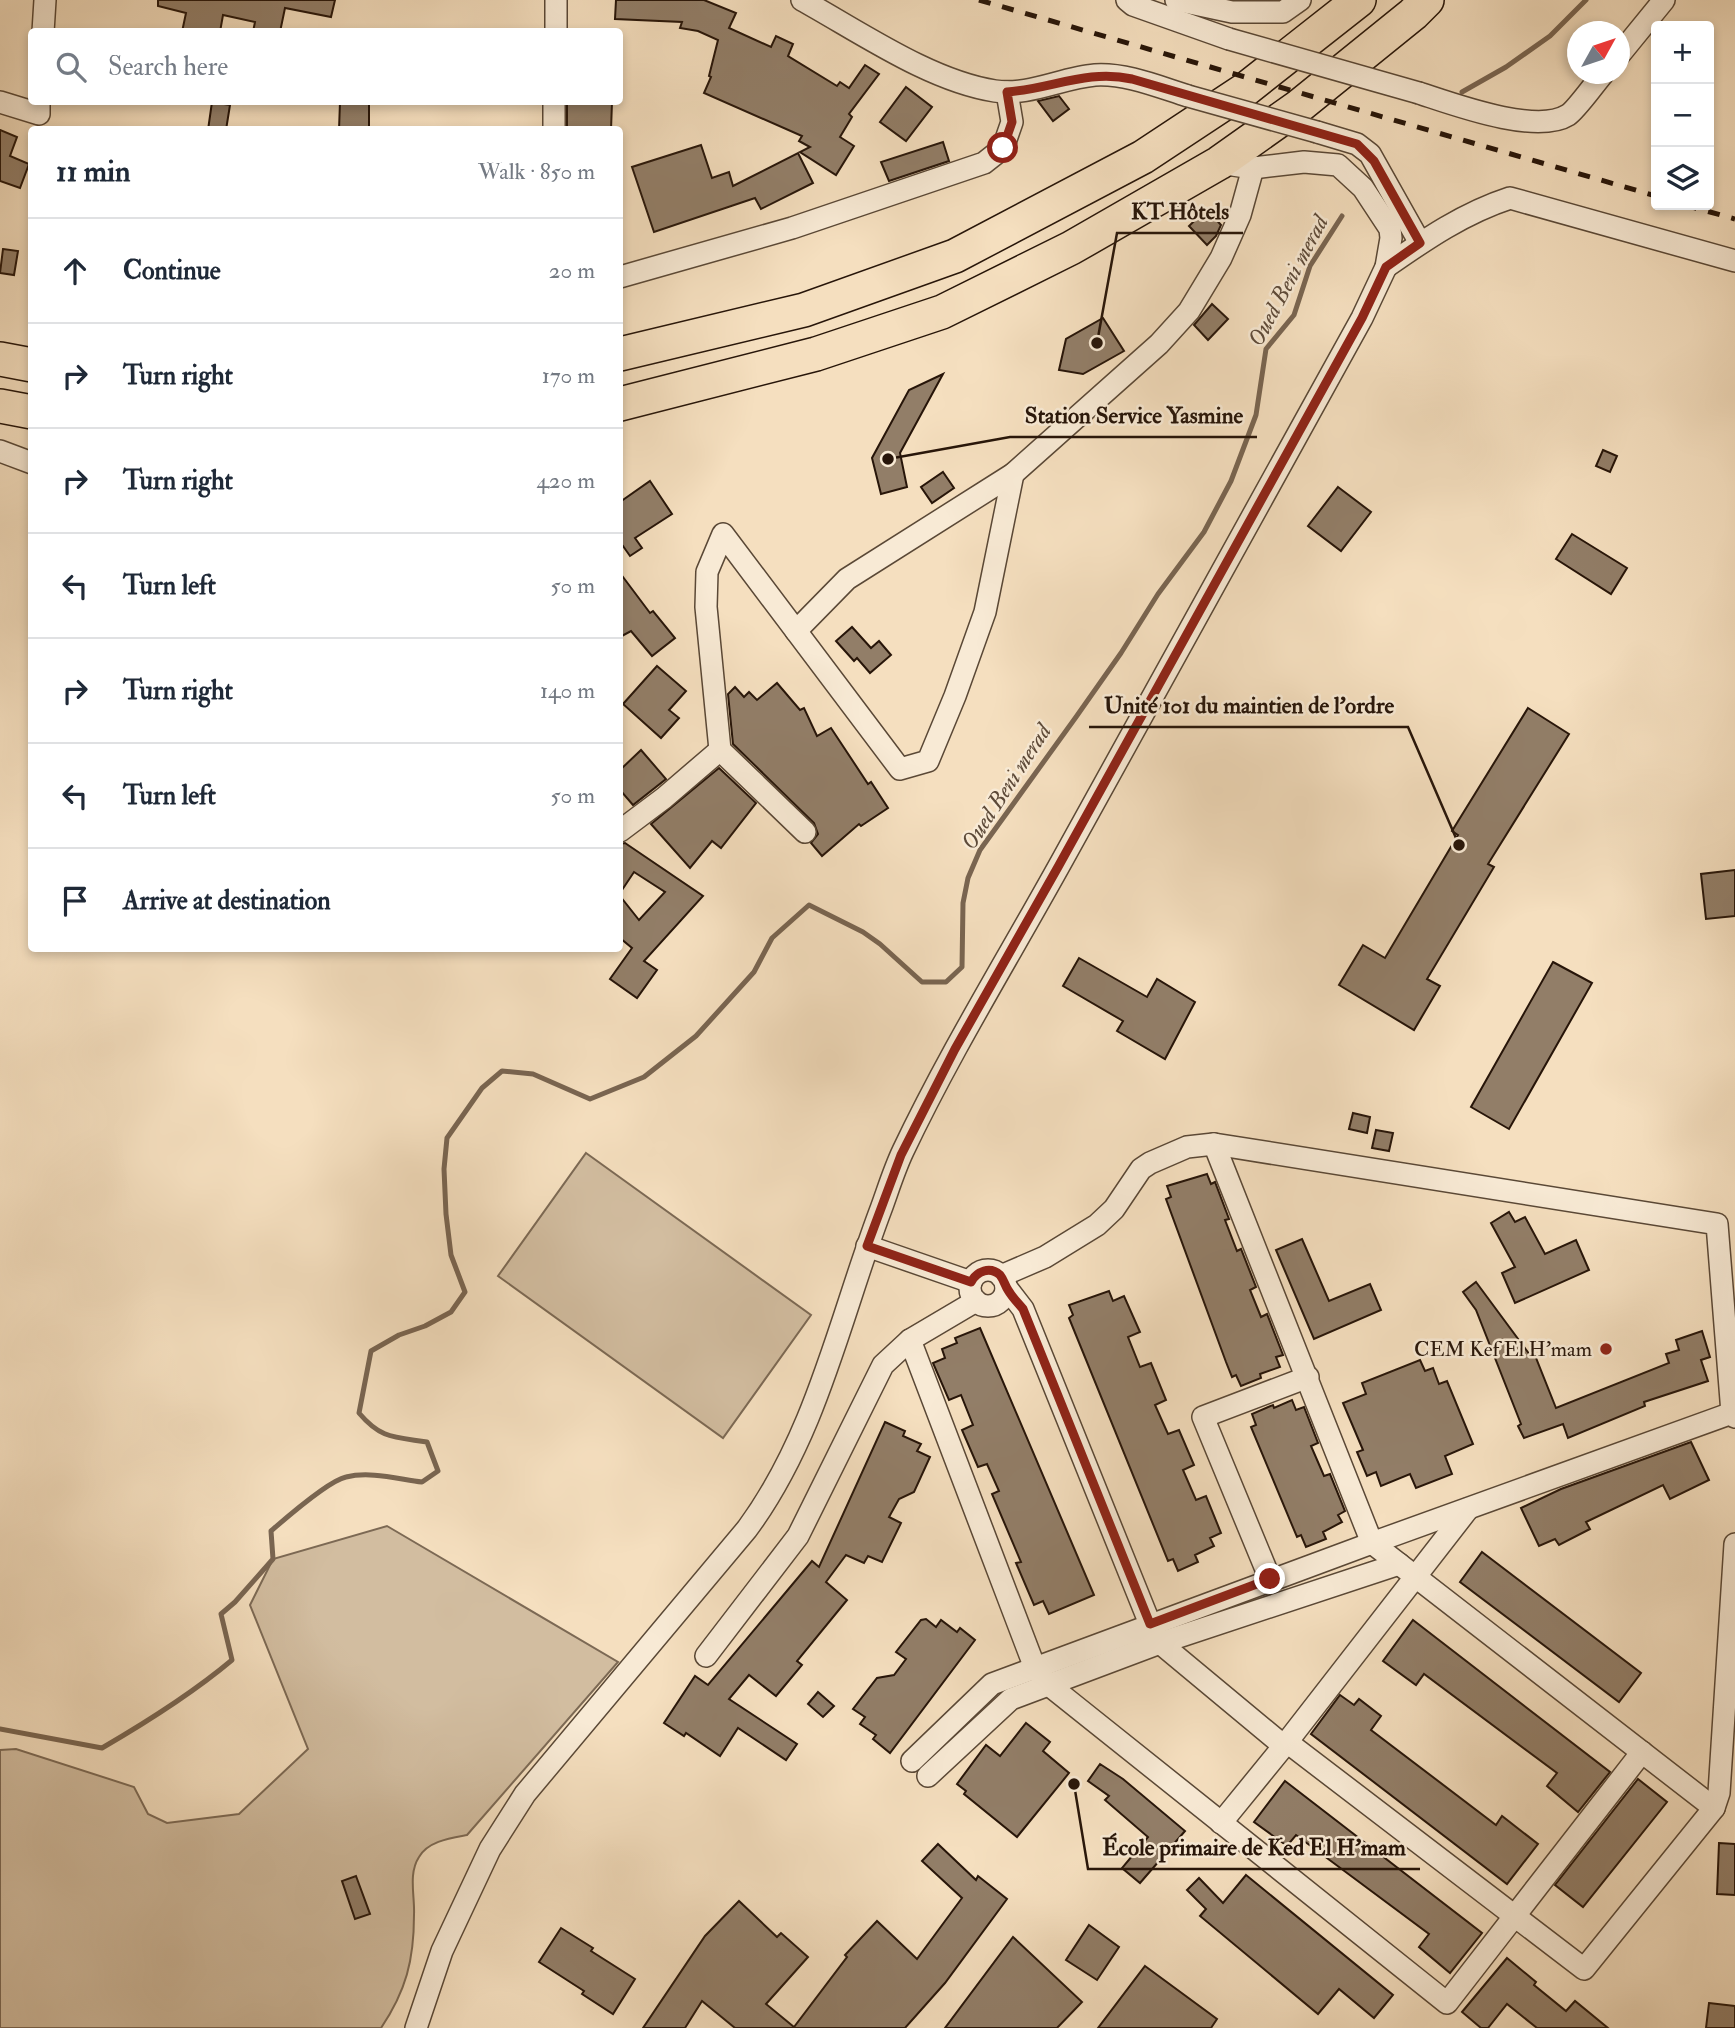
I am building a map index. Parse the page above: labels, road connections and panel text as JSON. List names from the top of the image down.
{
  "water": ["Oued Beni merad"],
  "places": [
    "KT Hôtels",
    "Station Service Yasmine",
    "Unité 101 du maintien de l'ordre",
    "CEM Kef El H'mam",
    "École primaire de Ked El H'mam"
  ],
  "north": "top right",
  "page": {
    "map_buttons": ["+", "−"],
    "search": "Search here",
    "heading": ["11 min", "Walk · 850 m"],
    "list": [
      ["Continue", "20 m"],
      ["Turn right", "170 m"],
      ["Turn right", "420 m"],
      ["Turn left", "50 m"],
      ["Turn right", "140 m"],
      ["Turn left", "50 m"],
      "Arrive at destination"
    ]
  }
}
